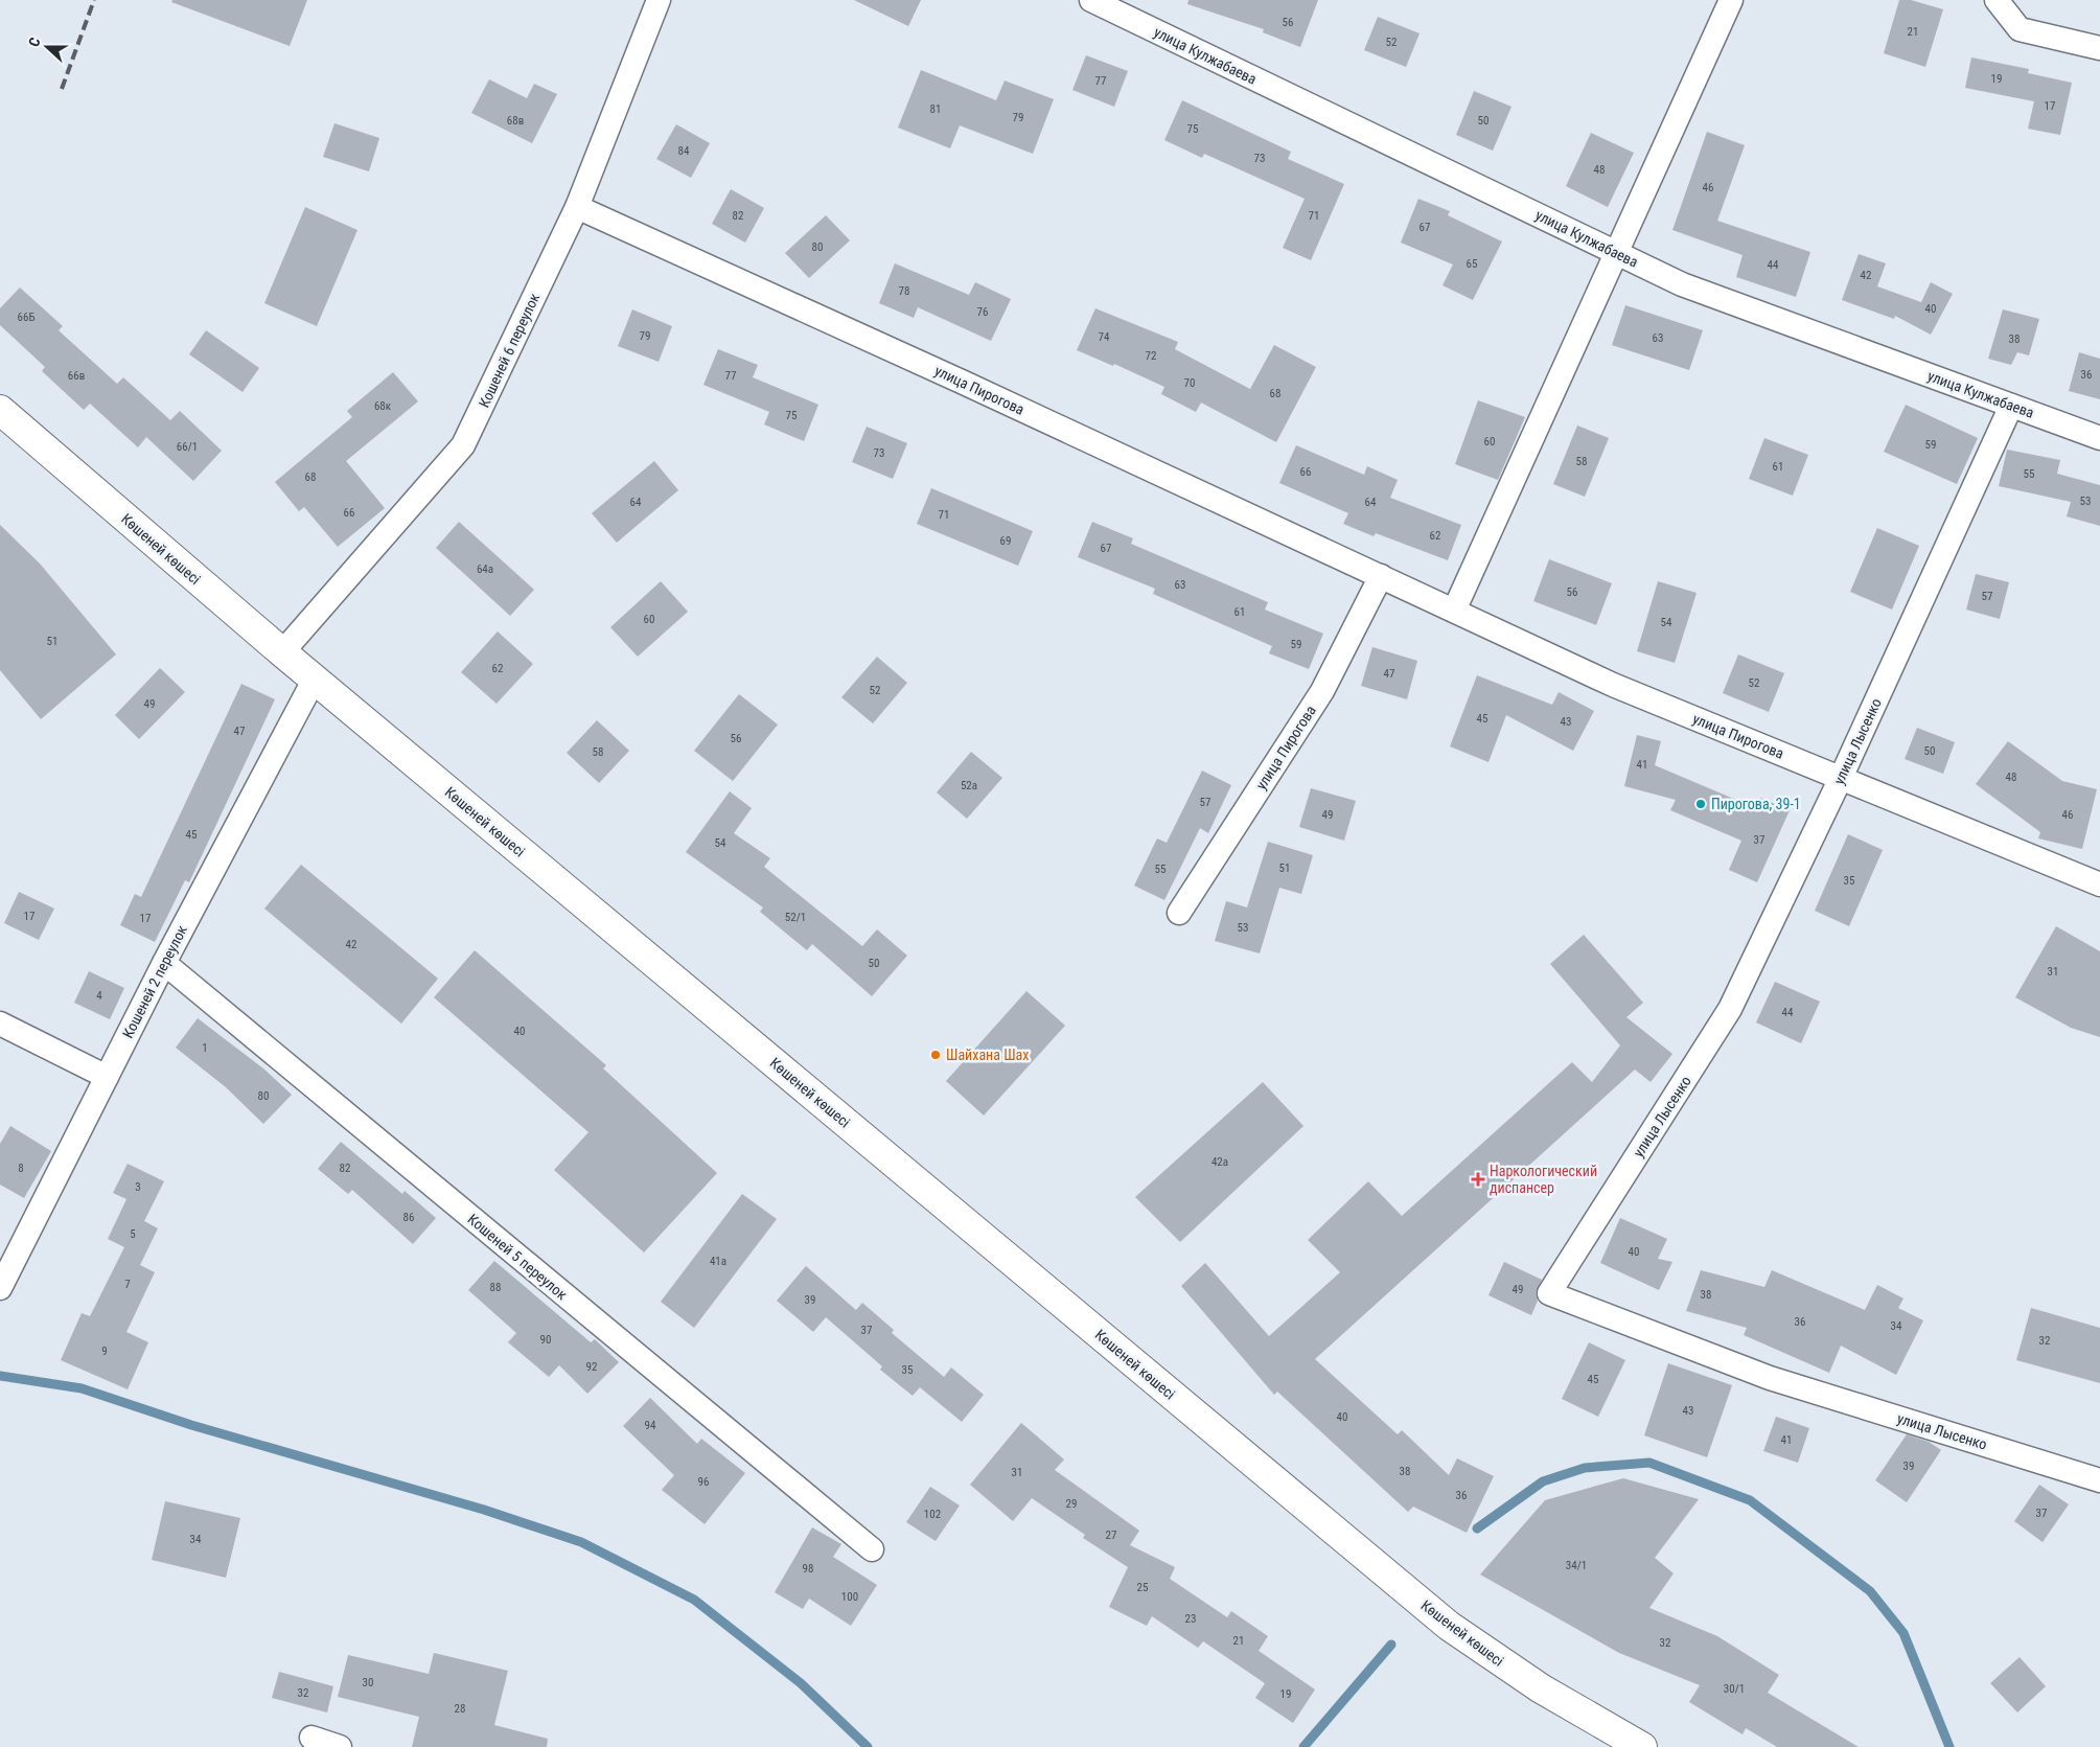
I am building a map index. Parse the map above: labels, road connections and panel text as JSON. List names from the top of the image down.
{
  "streets": {
    "main road": ["Көшеней көшесі"],
    "street": [
      "улица Кулжабаева",
      "Кошеней 6 переулок",
      "улица Пирогова",
      "улица Лысенко",
      "Кошеней 2 переулок",
      "Кошеней 5 переулок"
    ]
  },
  "crossings": [
    ["улица Кулжабаева", "улица Лысенко"],
    ["Кошеней 6 переулок", "улица Пирогова"],
    ["Кошеней 6 переулок", "Көшеней көшесі"],
    ["улица Пирогова", "улица Лысенко"],
    ["Көшеней көшесі", "Кошеней 2 переулок"],
    ["Кошеней 2 переулок", "Кошеней 5 переулок"]
  ],
  "places": {
    "other": ["Пирогова, 39-1", "Шайхана Шах"],
    "health": ["Наркологический диспансер"]
  },
  "house_numbers": [
    "56",
    "21",
    "52",
    "19",
    "77",
    "17",
    "81",
    "79",
    "68в",
    "50",
    "75",
    "84",
    "73",
    "48",
    "46",
    "82",
    "71",
    "67",
    "80",
    "65",
    "44",
    "42",
    "78",
    "40",
    "76",
    "66Б",
    "79",
    "74",
    "63",
    "38",
    "72",
    "36",
    "66в",
    "77",
    "70",
    "68",
    "68к",
    "75",
    "60",
    "59",
    "66/1",
    "73",
    "58",
    "61",
    "66",
    "55",
    "68",
    "53",
    "64",
    "64",
    "66",
    "71",
    "62",
    "69",
    "67",
    "64а",
    "63",
    "56",
    "57",
    "61",
    "60",
    "54",
    "51",
    "59",
    "62",
    "47",
    "52",
    "52",
    "49",
    "45",
    "43",
    "47",
    "56",
    "50",
    "58",
    "41",
    "48",
    "52а",
    "57",
    "49",
    "46",
    "45",
    "37",
    "54",
    "51",
    "55",
    "35",
    "17",
    "52/1",
    "17",
    "53",
    "42",
    "50",
    "31",
    "4",
    "44",
    "40",
    "1",
    "80",
    "42а",
    "8",
    "82",
    "3",
    "86",
    "5",
    "40",
    "41а",
    "7",
    "88",
    "49",
    "38",
    "39",
    "36",
    "34",
    "37",
    "90",
    "32",
    "9",
    "92",
    "35",
    "45",
    "43",
    "40",
    "94",
    "41",
    "39",
    "38",
    "31",
    "96",
    "36",
    "29",
    "37",
    "102",
    "27",
    "34",
    "34/1",
    "98",
    "25",
    "100",
    "23",
    "21",
    "32",
    "30",
    "30/1",
    "32",
    "19",
    "28"
  ],
  "north": "left"
}
